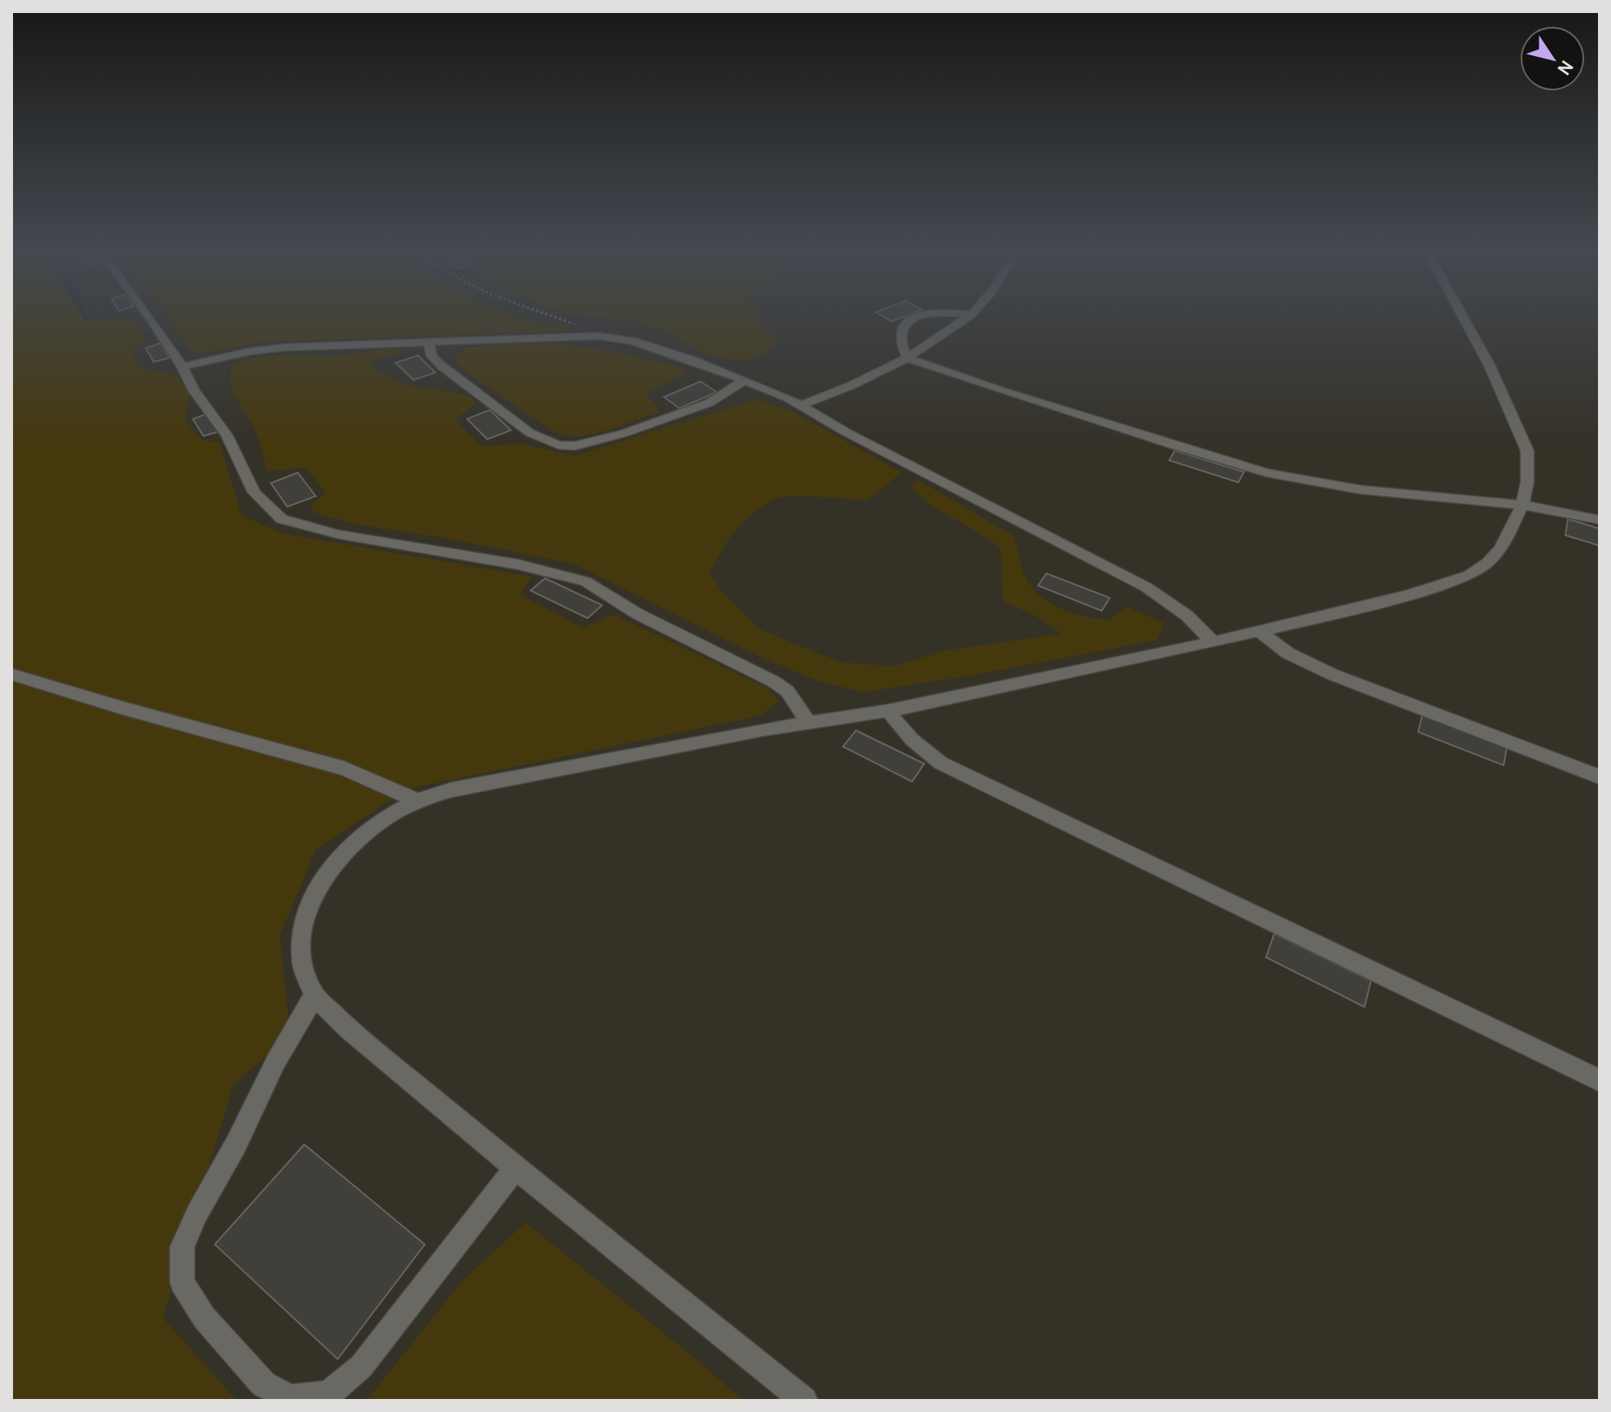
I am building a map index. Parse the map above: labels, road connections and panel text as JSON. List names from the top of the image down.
{
  "north": "bottom right"
}
